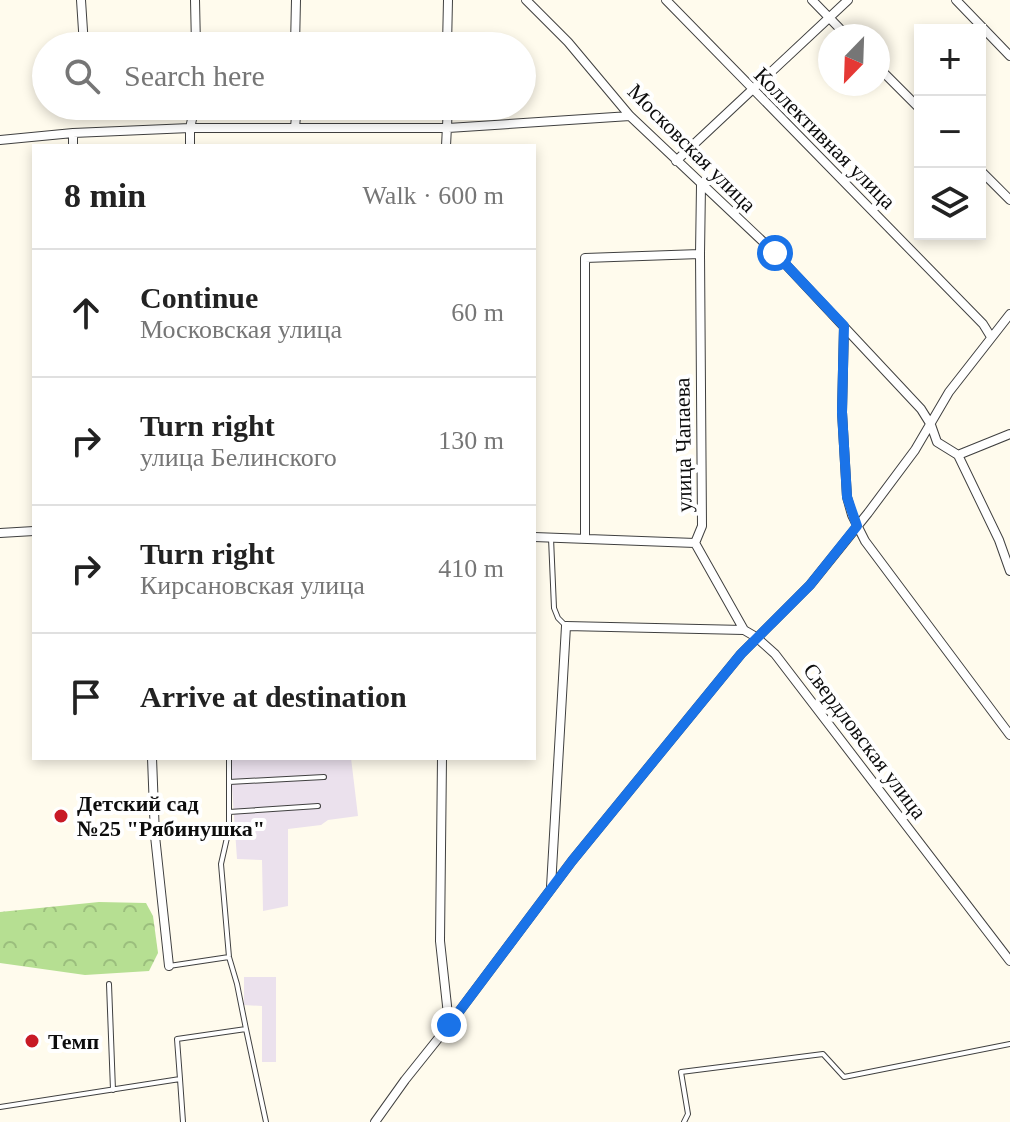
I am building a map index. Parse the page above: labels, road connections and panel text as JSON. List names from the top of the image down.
{
  "streets": {
    "street": [
      "Коллективная улица",
      "Московская улица",
      "улица Чапаева",
      "Свердловская улица"
    ]
  },
  "crossings": [
    ["Московская улица", "улица Чапаева"]
  ],
  "places": ["Детский сад №25 \"Рябинушка\"", "Темп"],
  "north": "bottom left",
  "page": {
    "map_buttons": ["+", "−"],
    "search": "Search here",
    "heading": ["8 min", "Walk · 600 m"],
    "list": [
      ["Continue", "Московская улица", "60 m"],
      ["Turn right", "улица Белинского", "130 m"],
      ["Turn right", "Кирсановская улица", "410 m"],
      "Arrive at destination"
    ]
  }
}
